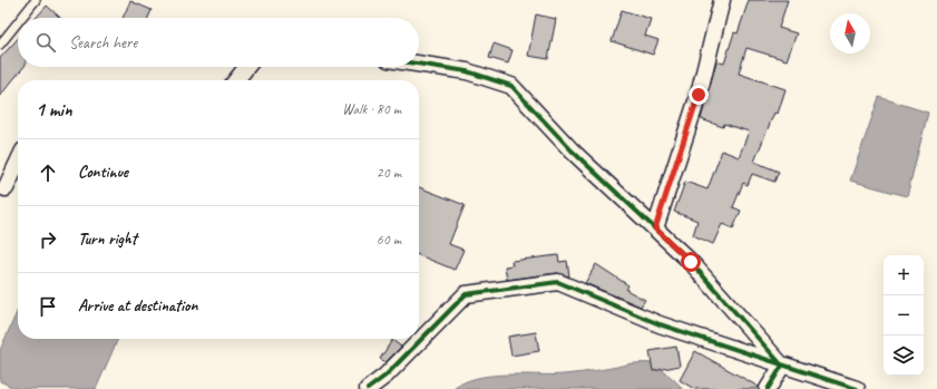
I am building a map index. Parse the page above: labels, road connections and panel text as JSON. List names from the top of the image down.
{
  "north": "top",
  "page": {
    "search": "Search here",
    "heading": ["1 min", "Walk · 80 m"],
    "list": [
      ["Continue", "20 m"],
      ["Turn right", "60 m"],
      "Arrive at destination"
    ],
    "map_buttons": ["+", "−"]
  }
}
